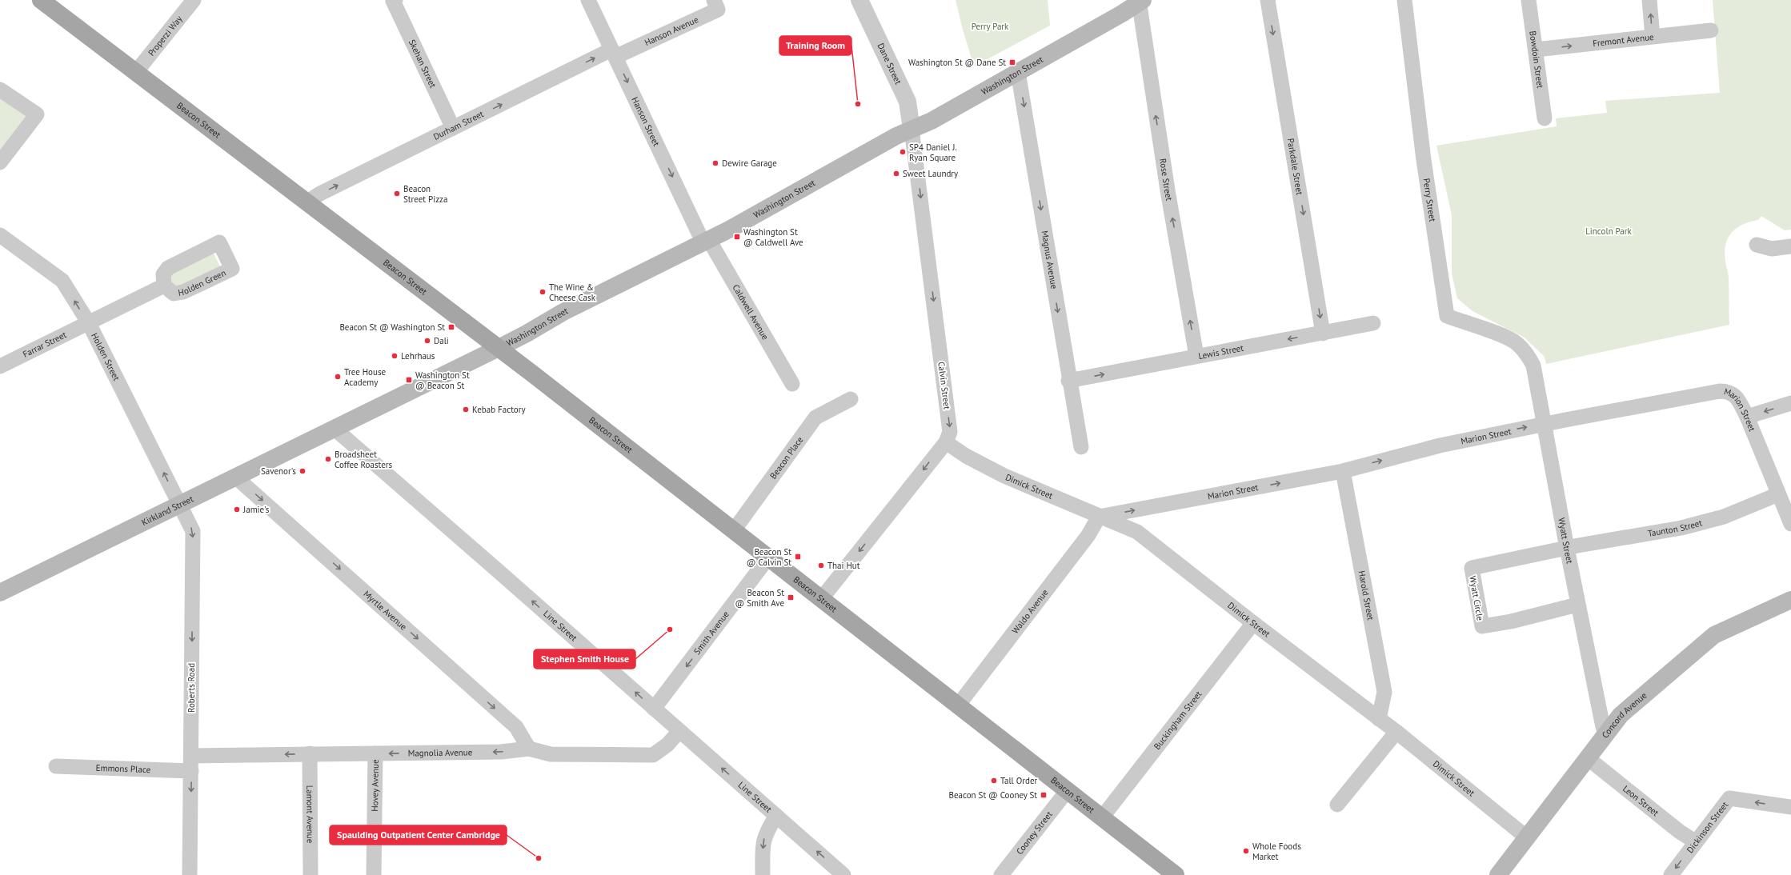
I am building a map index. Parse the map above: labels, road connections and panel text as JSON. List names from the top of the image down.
{
  "streets": {
    "main road": [
      "Washington Street",
      "Beacon Street",
      "Kirkland Street",
      "Concord Avenue"
    ],
    "street": [
      "Hanson Avenue",
      "Properzi Way",
      "Fremont Avenue",
      "Bowdoin Street",
      "Skehan Street",
      "Dane Street",
      "Hanson Street",
      "Durham Street",
      "Parkdale Street",
      "Rose Street",
      "Perry Street",
      "Magnus Avenue",
      "Holden Green",
      "Caldwell Avenue",
      "Farrar Street",
      "Lewis Street",
      "Holden Street",
      "Calvin Street",
      "Marion Street",
      "Beacon Place",
      "Dimick Street",
      "Taunton Street",
      "Wyatt Street",
      "Harold Street",
      "Wyatt Circle",
      "Myrtle Avenue",
      "Waldo Avenue",
      "Line Street",
      "Smith Avenue",
      "Roberts Road",
      "Buckingham Street",
      "Magnolia Avenue",
      "Emmons Place",
      "Hovey Avenue",
      "Leon Street",
      "Lamont Avenue",
      "Dickinson Street",
      "Cooney Street"
    ]
  },
  "crossings": [
    ["Hanson Avenue", "Hanson Street"],
    ["Hanson Avenue", "Durham Street"],
    ["Properzi Way", "Beacon Street"],
    ["Fremont Avenue", "Bowdoin Street"],
    ["Skehan Street", "Durham Street"],
    ["Dane Street", "Washington Street"],
    ["Dane Street", "Calvin Street"],
    ["Washington Street", "Beacon Street"],
    ["Washington Street", "Hanson Street"],
    ["Washington Street", "Rose Street"],
    ["Washington Street", "Magnus Avenue"],
    ["Washington Street", "Caldwell Avenue"],
    ["Washington Street", "Calvin Street"],
    ["Washington Street", "Kirkland Street"],
    ["Washington Street", "Line Street"],
    ["Beacon Street", "Durham Street"],
    ["Beacon Street", "Calvin Street"],
    ["Beacon Street", "Beacon Place"],
    ["Beacon Street", "Waldo Avenue"],
    ["Beacon Street", "Smith Avenue"],
    ["Beacon Street", "Buckingham Street"],
    ["Beacon Street", "Cooney Street"],
    ["Hanson Street", "Durham Street"],
    ["Hanson Street", "Caldwell Avenue"],
    ["Parkdale Street", "Lewis Street"],
    ["Rose Street", "Lewis Street"],
    ["Perry Street", "Wyatt Street"],
    ["Magnus Avenue", "Lewis Street"],
    ["Holden Green", "Farrar Street"],
    ["Holden Green", "Holden Street"],
    ["Farrar Street", "Holden Street"],
    ["Holden Street", "Kirkland Street"],
    ["Holden Street", "Roberts Road"],
    ["Calvin Street", "Dimick Street"],
    ["Marion Street", "Dimick Street"],
    ["Marion Street", "Taunton Street"],
    ["Marion Street", "Wyatt Street"],
    ["Marion Street", "Harold Street"],
    ["Marion Street", "Waldo Avenue"],
    ["Dimick Street", "Harold Street"],
    ["Dimick Street", "Waldo Avenue"],
    ["Dimick Street", "Concord Avenue"],
    ["Dimick Street", "Buckingham Street"],
    ["Kirkland Street", "Myrtle Avenue"],
    ["Kirkland Street", "Line Street"],
    ["Kirkland Street", "Roberts Road"],
    ["Taunton Street", "Wyatt Street"],
    ["Taunton Street", "Wyatt Circle"],
    ["Wyatt Street", "Wyatt Circle"],
    ["Wyatt Street", "Concord Avenue"],
    ["Myrtle Avenue", "Magnolia Avenue"],
    ["Line Street", "Smith Avenue"],
    ["Line Street", "Magnolia Avenue"],
    ["Roberts Road", "Magnolia Avenue"],
    ["Roberts Road", "Emmons Place"],
    ["Concord Avenue", "Leon Street"],
    ["Magnolia Avenue", "Emmons Place"],
    ["Magnolia Avenue", "Hovey Avenue"],
    ["Magnolia Avenue", "Lamont Avenue"],
    ["Leon Street", "Dickinson Street"]
  ],
  "one_way": [
    "Fremont Avenue",
    "Hanson Street",
    "Durham Street",
    "Parkdale Street",
    "Rose Street",
    "Magnus Avenue",
    "Holden Street",
    "Calvin Street",
    "Marion Street",
    "Myrtle Avenue",
    "Line Street",
    "Smith Avenue",
    "Roberts Road",
    "Magnolia Avenue",
    "Dickinson Street"
  ],
  "parks": ["Perry Park", "Lincoln Park"],
  "places": {
    "transit": [
      "Washington St @ Dane St",
      "Washington St @ Caldwell Ave",
      "Beacon St @ Washington St",
      "Washington St @ Beacon St",
      "Beacon St @ Calvin St",
      "Beacon St @ Smith Ave",
      "Beacon St @ Cooney St"
    ],
    "other": [
      "Training Room",
      "SP4 Daniel J. Ryan Square",
      "Dewire Garage",
      "Sweet Laundry",
      "Beacon Street Pizza",
      "The Wine & Cheese Cask",
      "Dali",
      "Lehrhaus",
      "Tree House Academy",
      "Kebab Factory",
      "Broadsheet Coffee Roasters",
      "Savenor's",
      "Jamie's",
      "Thai Hut",
      "Stephen Smith House",
      "Tall Order",
      "Whole Foods Market",
      "Spaulding Outpatient Center Cambridge"
    ]
  }
}
